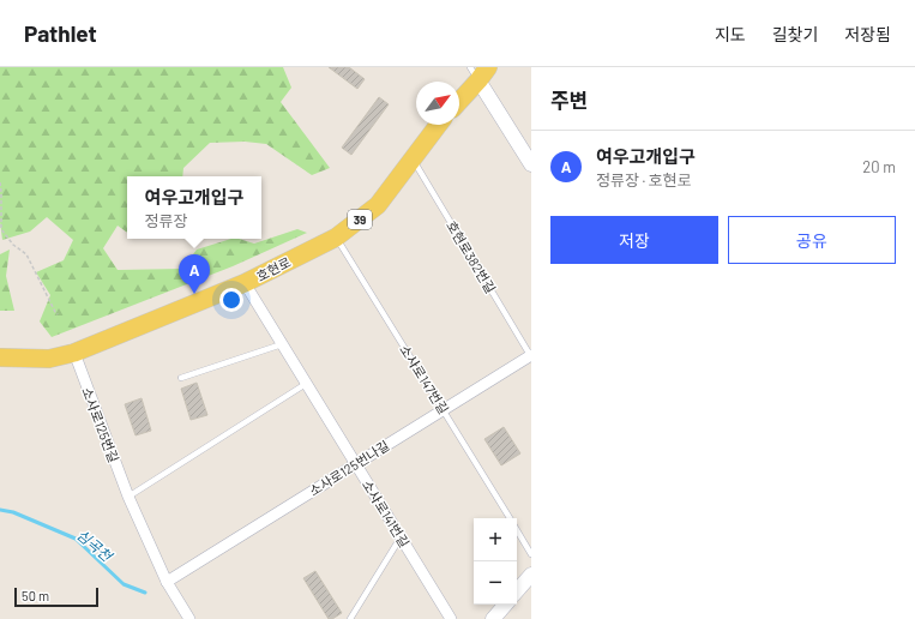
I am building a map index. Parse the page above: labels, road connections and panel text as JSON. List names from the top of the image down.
{
  "streets": {
    "main road": ["39", "호현로"],
    "street": ["소사로125번길", "소사로125번나길", "소사로141번길"],
    "lane": ["호현로382번길", "소사로147번길"]
  },
  "crossings": [
    ["호현로382번길", "호현로"],
    ["호현로382번길", "소사로125번나길"],
    ["호현로", "소사로147번길"],
    ["호현로", "소사로125번길"],
    ["호현로", "소사로141번길"],
    ["소사로147번길", "소사로125번나길"],
    ["소사로125번길", "소사로125번나길"],
    ["소사로125번나길", "소사로141번길"]
  ],
  "water": ["심곡천"],
  "scale_bar": "50 m",
  "north": "top right",
  "page": {
    "header": "Pathlet",
    "nav": ["지도", "길찾기", "저장됨"],
    "heading": "주변",
    "list": [
      {
        "mark": "A",
        "name": "여우고개입구",
        "note": "정류장 · 호현로",
        "value": "20 m"
      }
    ],
    "popup": ["여우고개입구", "정류장"],
    "buttons": ["저장", "공유"],
    "pins": "A",
    "map_buttons": ["+", "−"],
    "scale": "50 m"
  }
}
